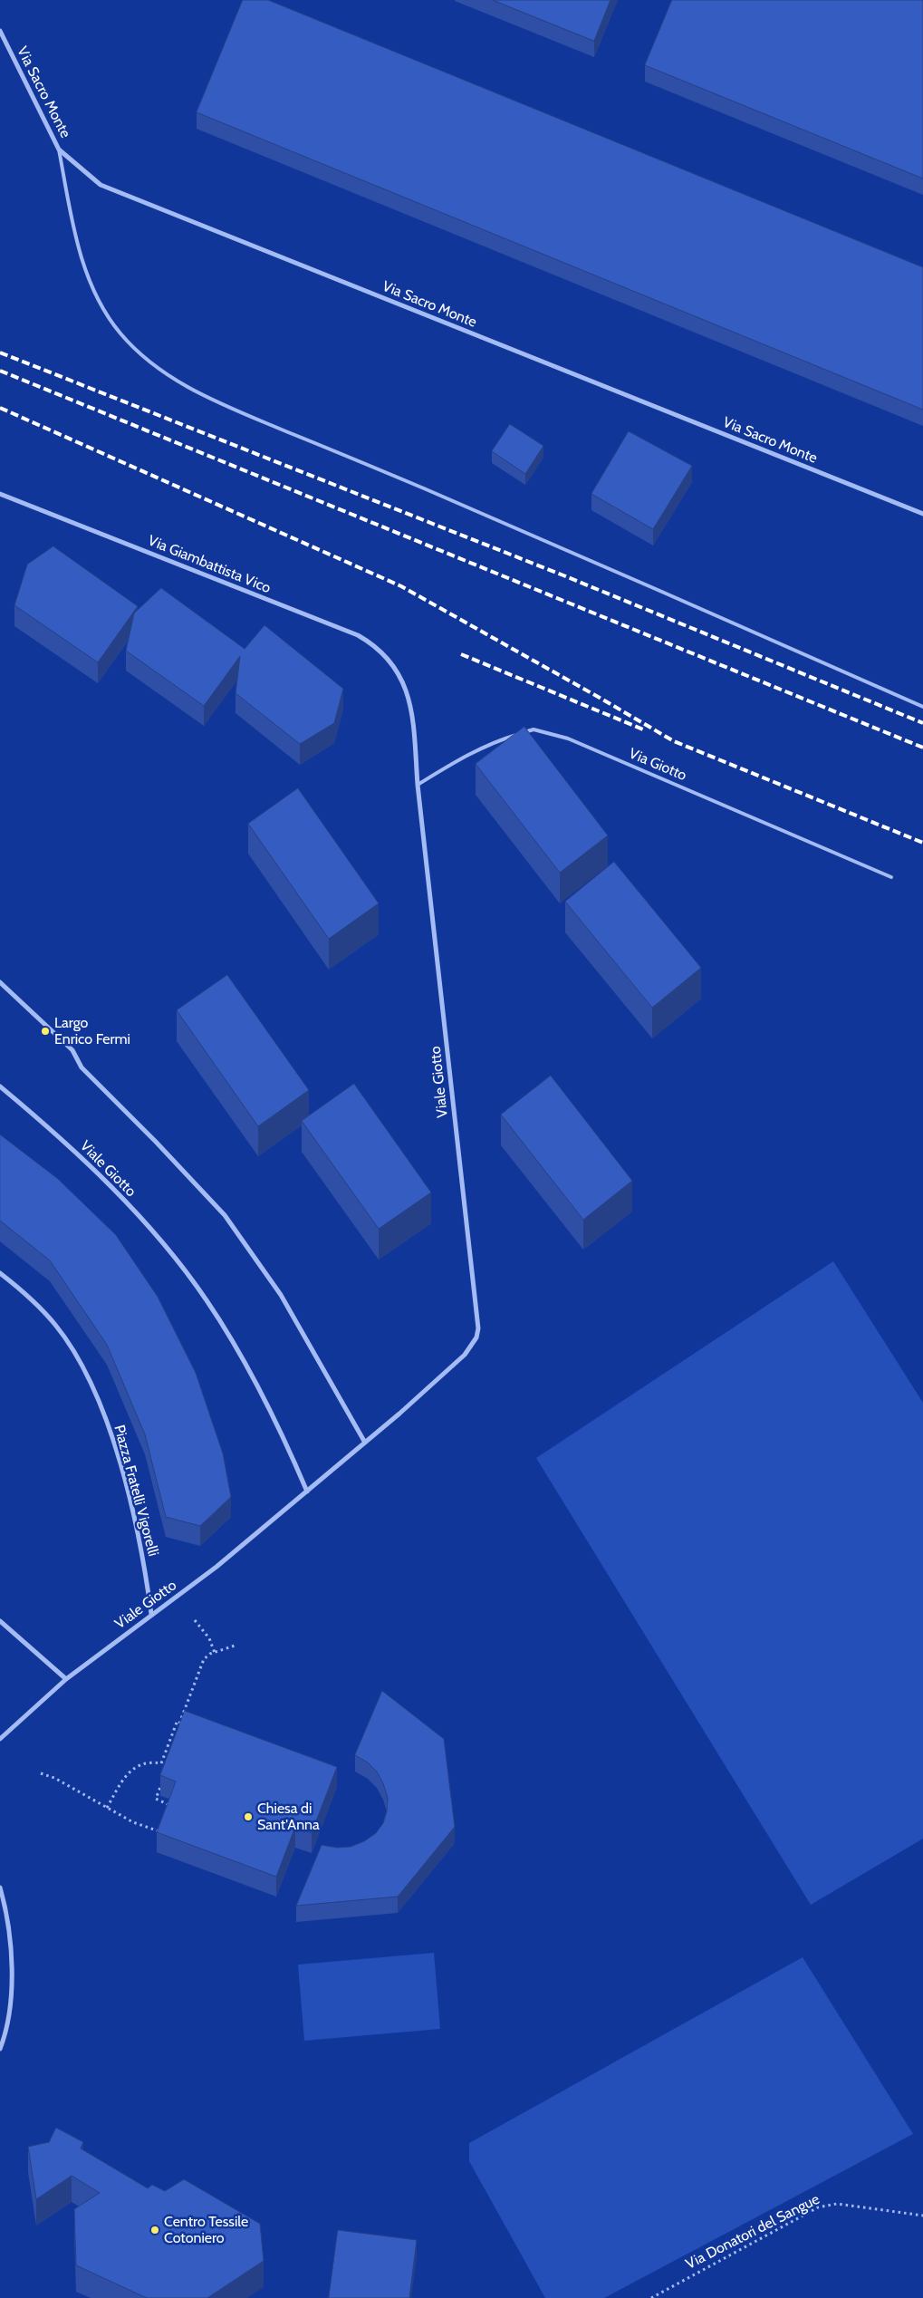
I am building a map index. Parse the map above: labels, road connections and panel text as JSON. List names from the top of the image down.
{
  "streets": {
    "street": [
      "Via Sacro Monte",
      "Via Giambattista Vico",
      "Viale Giotto",
      "Piazza Fratelli Vigorelli"
    ],
    "lane": ["Via Giotto"],
    "path": ["Via Donatori del Sangue"]
  },
  "crossings": [
    ["Via Giambattista Vico", "Viale Giotto"],
    ["Via Giotto", "Viale Giotto"],
    ["Viale Giotto", "Piazza Fratelli Vigorelli"]
  ],
  "places": ["Largo Enrico Fermi", "Chiesa di Sant'Anna", "Centro Tessile Cotoniero"]
}
